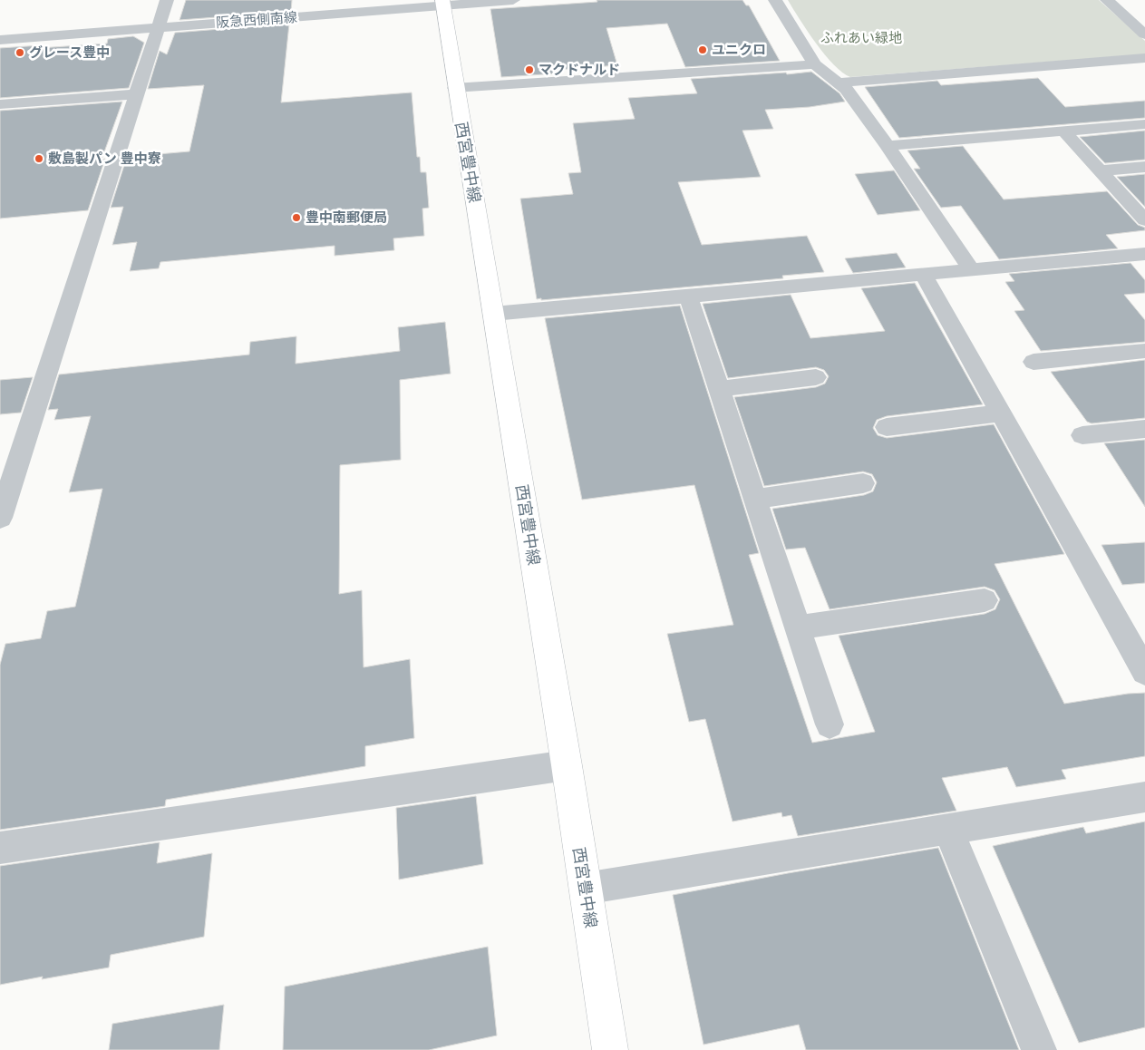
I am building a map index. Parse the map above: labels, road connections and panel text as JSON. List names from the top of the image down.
{
  "streets": {
    "main road": ["西宮豊中線"],
    "street": ["阪急西側南線"]
  },
  "crossings": [
    ["阪急西側南線", "西宮豊中線"]
  ],
  "parks": ["ふれあい緑地"],
  "places": [
    "ユニクロ",
    "グレース豊中",
    "マクドナルド",
    "敷島製パン 豊中寮",
    "豊中南郵便局"
  ]
}
